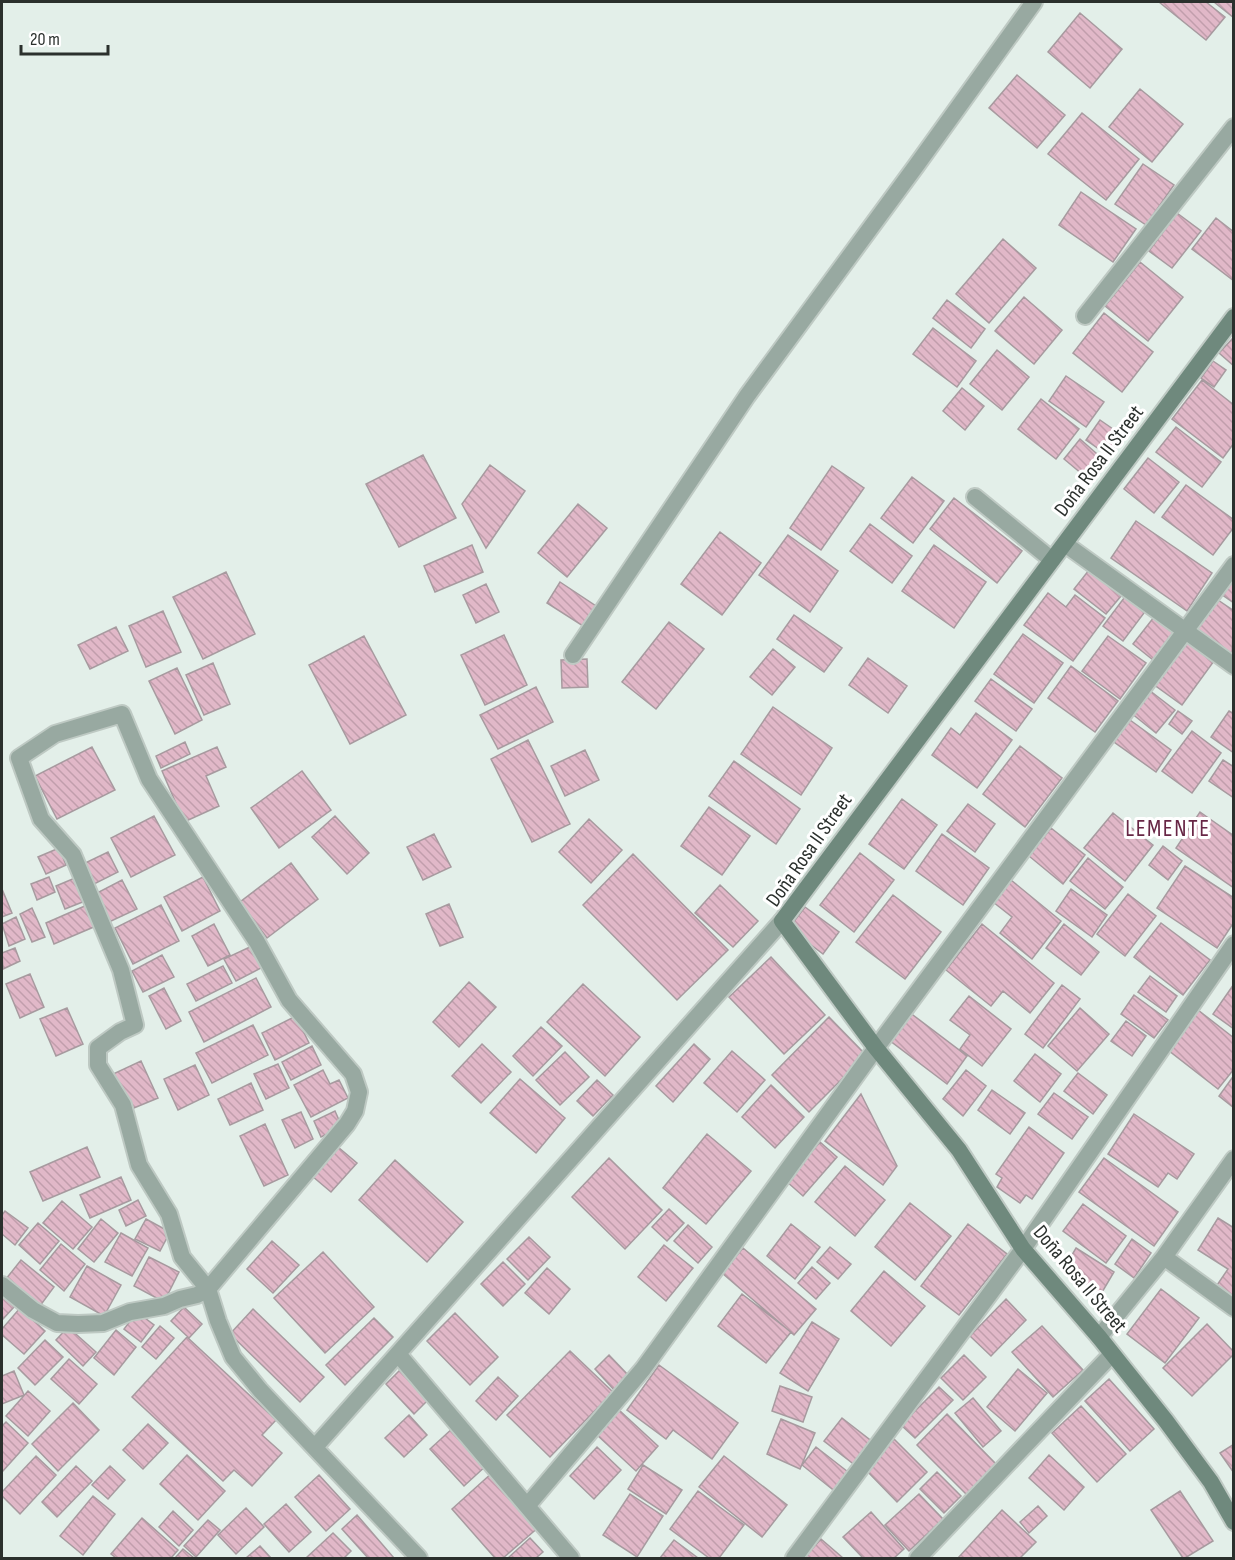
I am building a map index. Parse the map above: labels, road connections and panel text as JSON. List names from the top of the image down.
{
  "streets": {
    "main road": ["Doña Rosa II Street"]
  },
  "districts": ["LEMENTE"],
  "scale_bar": "20 m"
}
